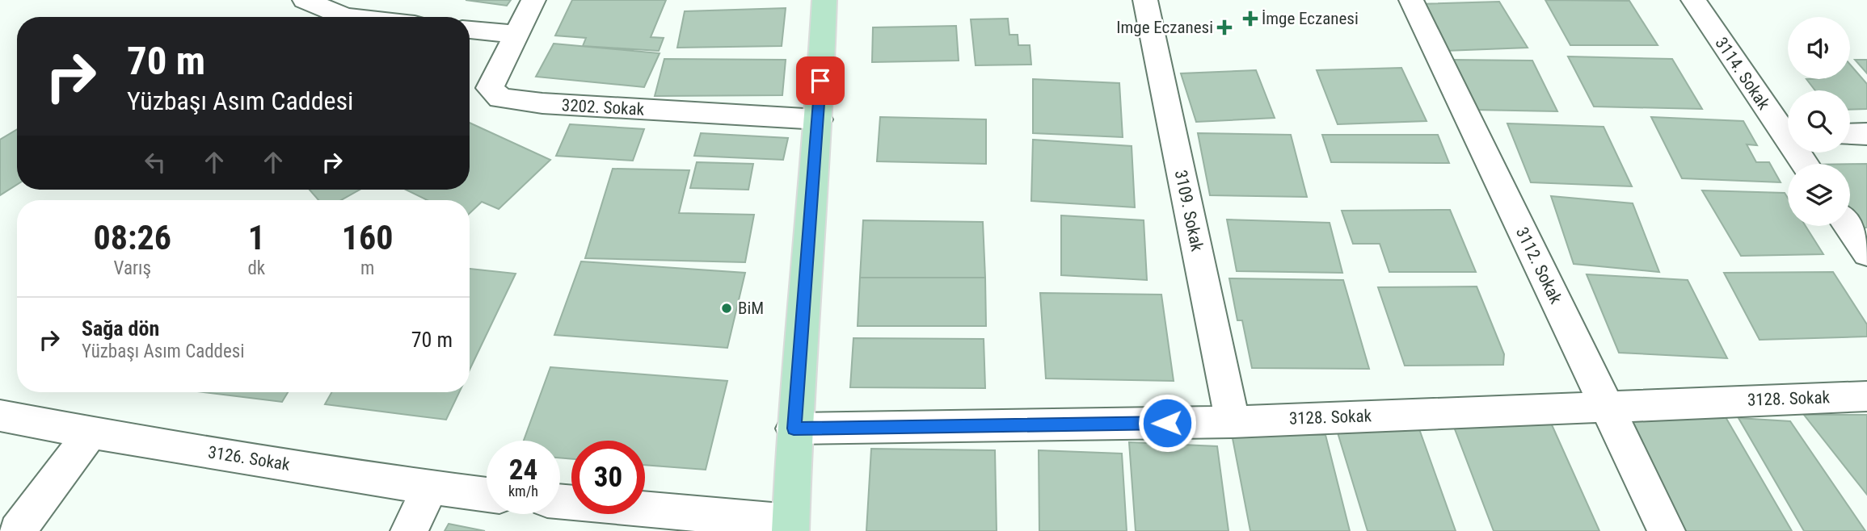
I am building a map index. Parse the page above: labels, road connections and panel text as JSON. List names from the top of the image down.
{
  "streets": {
    "street": [
      "3114. Sokak",
      "3202. Sokak",
      "3109. Sokak",
      "3112. Sokak",
      "3128. Sokak",
      "3126. Sokak"
    ]
  },
  "crossings": [
    ["3109. Sokak", "3128. Sokak"],
    ["3112. Sokak", "3128. Sokak"]
  ],
  "places": {
    "health": ["İmge Eczanesi", "Imge Eczanesi"],
    "other": ["BiM"]
  },
  "page": {
    "turn": ["70 m", "Yüzbaşı Asım Caddesi"],
    "eta": [
      "08:26",
      "Varış",
      "1",
      "dk",
      "160",
      "m"
    ],
    "list": [
      {
        "name": "Sağa dön",
        "note": "Yüzbaşı Asım Caddesi",
        "value": "70 m"
      }
    ],
    "speed": "24 km/h",
    "limit": "30"
  }
}
